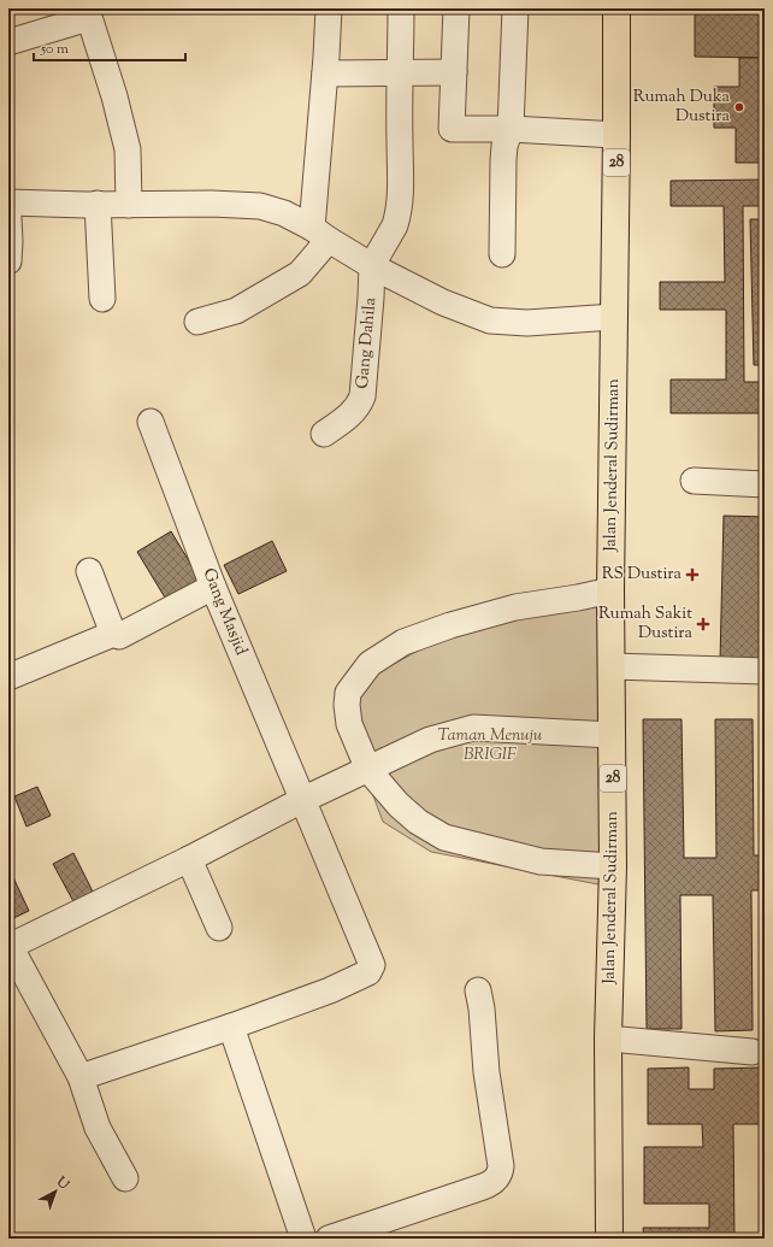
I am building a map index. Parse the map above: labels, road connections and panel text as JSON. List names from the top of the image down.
{
  "streets": {
    "main road": ["28", "Jalan Jenderal Sudirman"],
    "street": ["Gang Dahila", "Gang Masjid"]
  },
  "parks": ["Taman Menuju BRIGIF"],
  "places": {
    "other": ["Rumah Duka Dustira"],
    "health": ["RS Dustira", "Rumah Sakit Dustira"]
  },
  "scale_bar": "50 m",
  "north": "top right"
}
